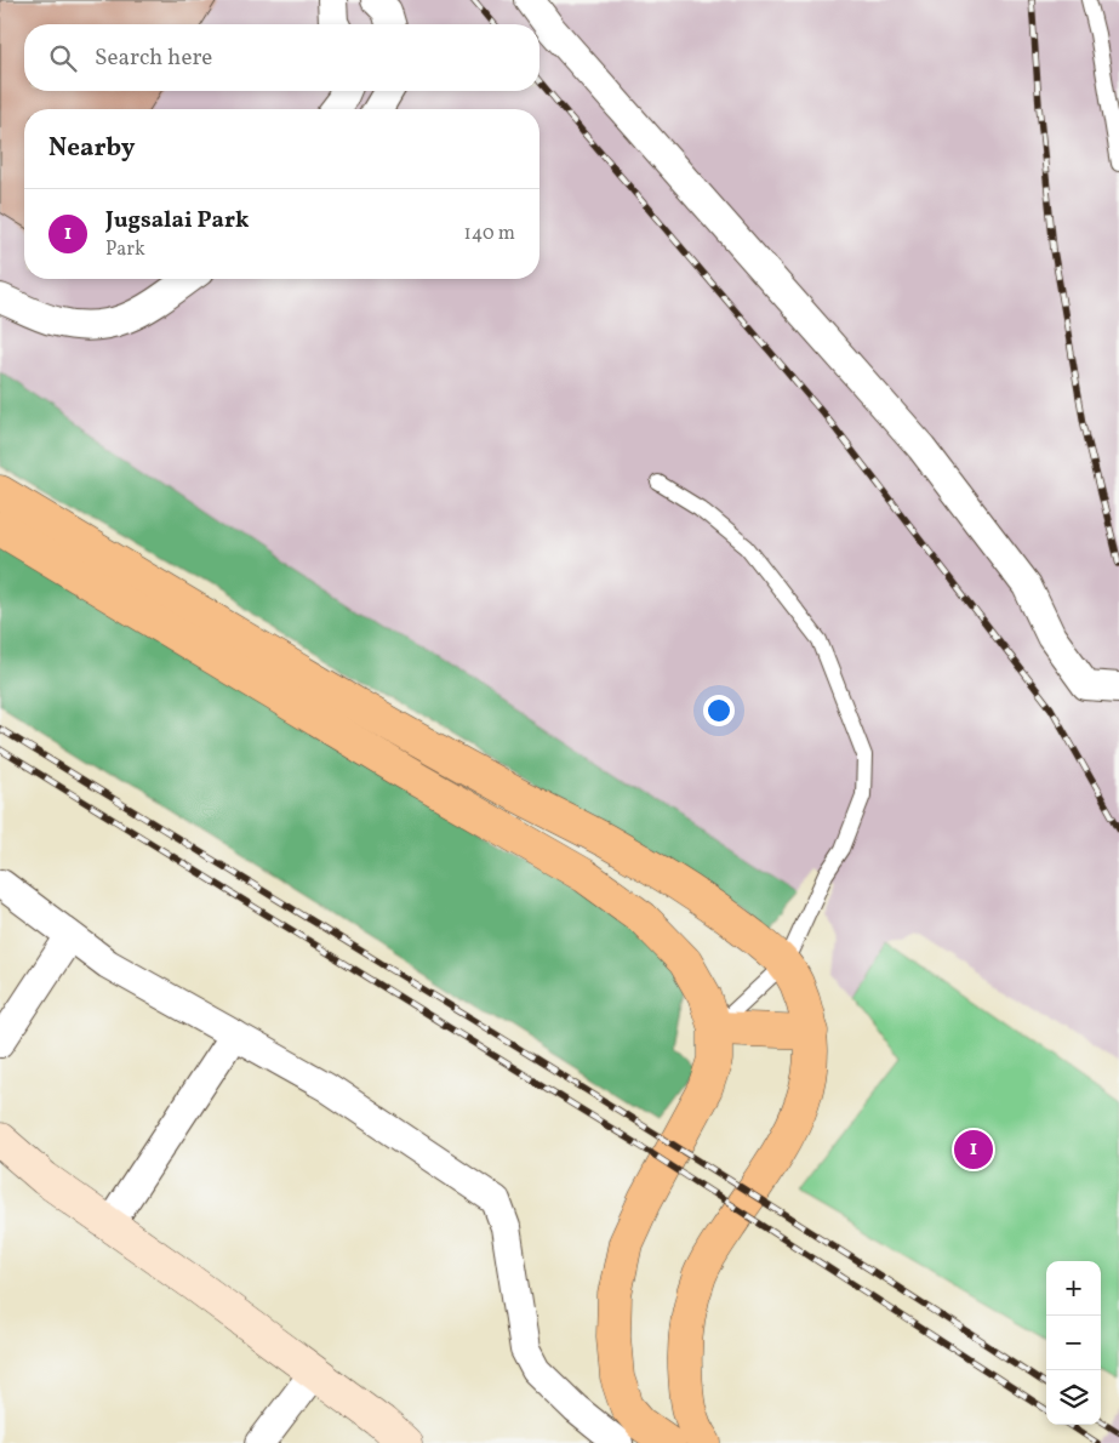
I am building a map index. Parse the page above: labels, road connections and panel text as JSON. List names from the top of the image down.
{
  "page": {
    "search": "Search here",
    "heading": "Nearby",
    "list": [
      {
        "mark": "1",
        "name": "Jugsalai Park",
        "note": "Park",
        "value": "140 m"
      }
    ],
    "pins": "1",
    "map_buttons": ["+", "−"]
  }
}
